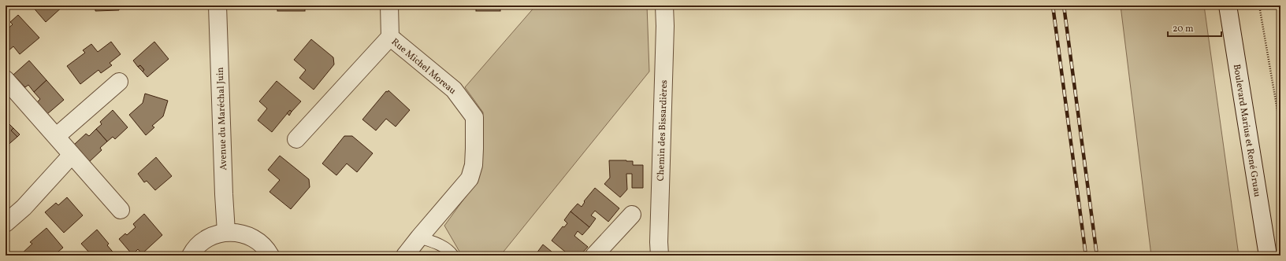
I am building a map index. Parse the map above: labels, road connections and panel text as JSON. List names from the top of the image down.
{
  "streets": {
    "street": [
      "Rue Michel Moreau",
      "Avenue du Maréchal Juin",
      "Chemin des Bissardières",
      "Boulevard Marius et René Gruau"
    ]
  },
  "scale_bar": "20 m"
}
